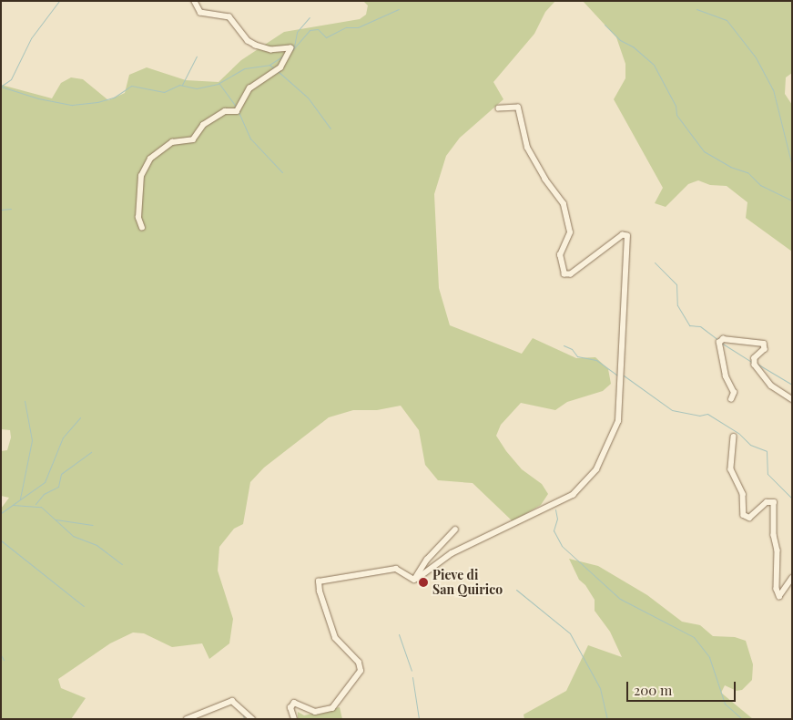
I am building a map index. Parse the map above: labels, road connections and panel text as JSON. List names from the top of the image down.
{
  "places": ["Pieve di San Quirico"],
  "scale_bar": "200 m"
}
